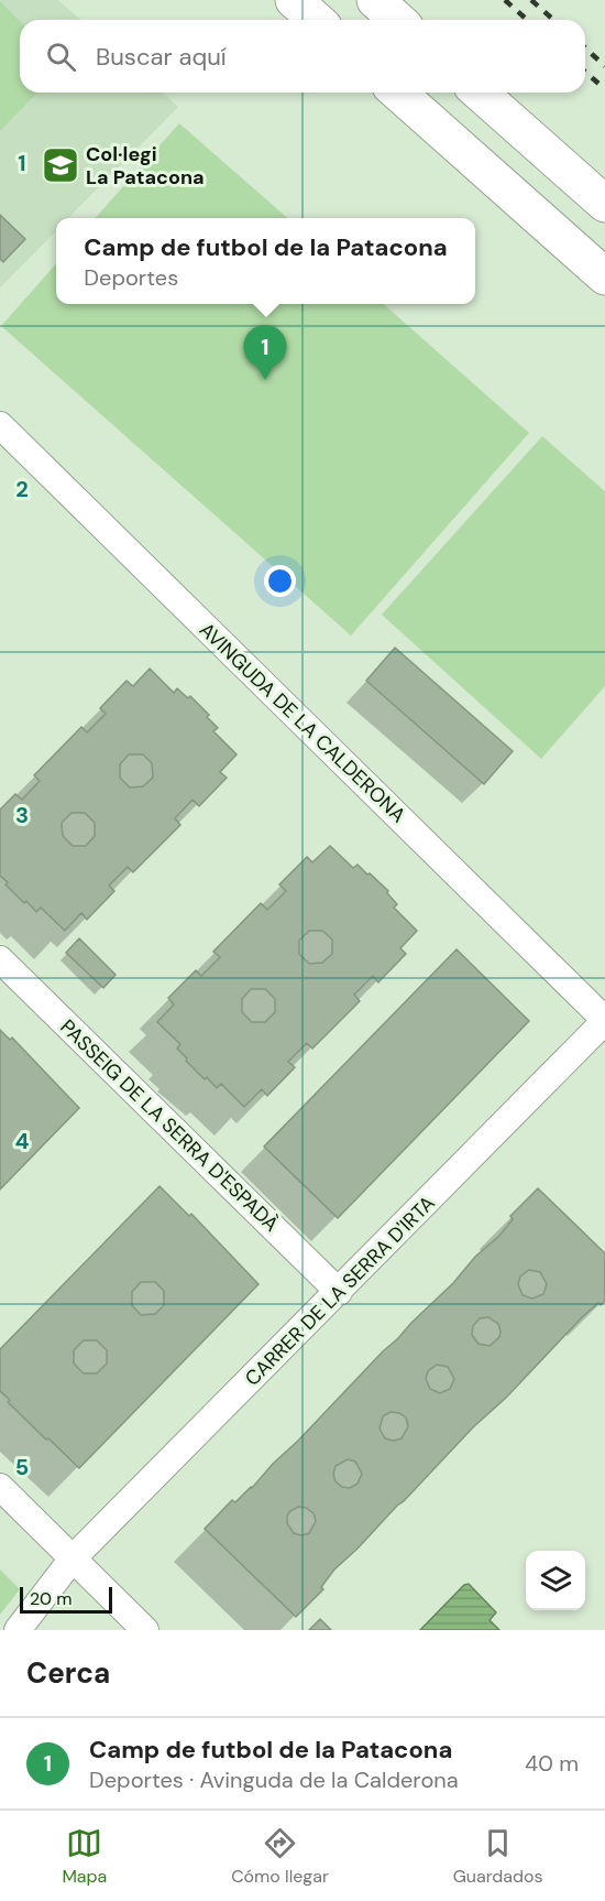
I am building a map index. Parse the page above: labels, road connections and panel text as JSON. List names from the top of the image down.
{
  "streets": {
    "street": ["AVINGUDA DE LA CALDERONA", "PASSEIG DE LA SERRA D'ESPADÀ", "CARRER DE LA SERRA D'IRTA"]
  },
  "crossings": [
    ["AVINGUDA DE LA CALDERONA", "CARRER DE LA SERRA D'IRTA"],
    ["PASSEIG DE LA SERRA D'ESPADÀ", "CARRER DE LA SERRA D'IRTA"]
  ],
  "places": {
    "school or university": ["Col·legi La Patacona"]
  },
  "scale_bar": "20 m",
  "page": {
    "search": "Buscar aquí",
    "popup": ["Camp de futbol de la Patacona", "Deportes"],
    "pins": "1",
    "scale": "20 m",
    "heading": "Cerca",
    "list": [
      {
        "mark": "1",
        "name": "Camp de futbol de la Patacona",
        "note": "Deportes · Avinguda de la Calderona",
        "value": "40 m"
      }
    ],
    "nav": ["Mapa", "Cómo llegar", "Guardados"]
  },
  "grid": {
    "rows": [
      "1",
      "2",
      "3",
      "4",
      "5"
    ]
  }
}
